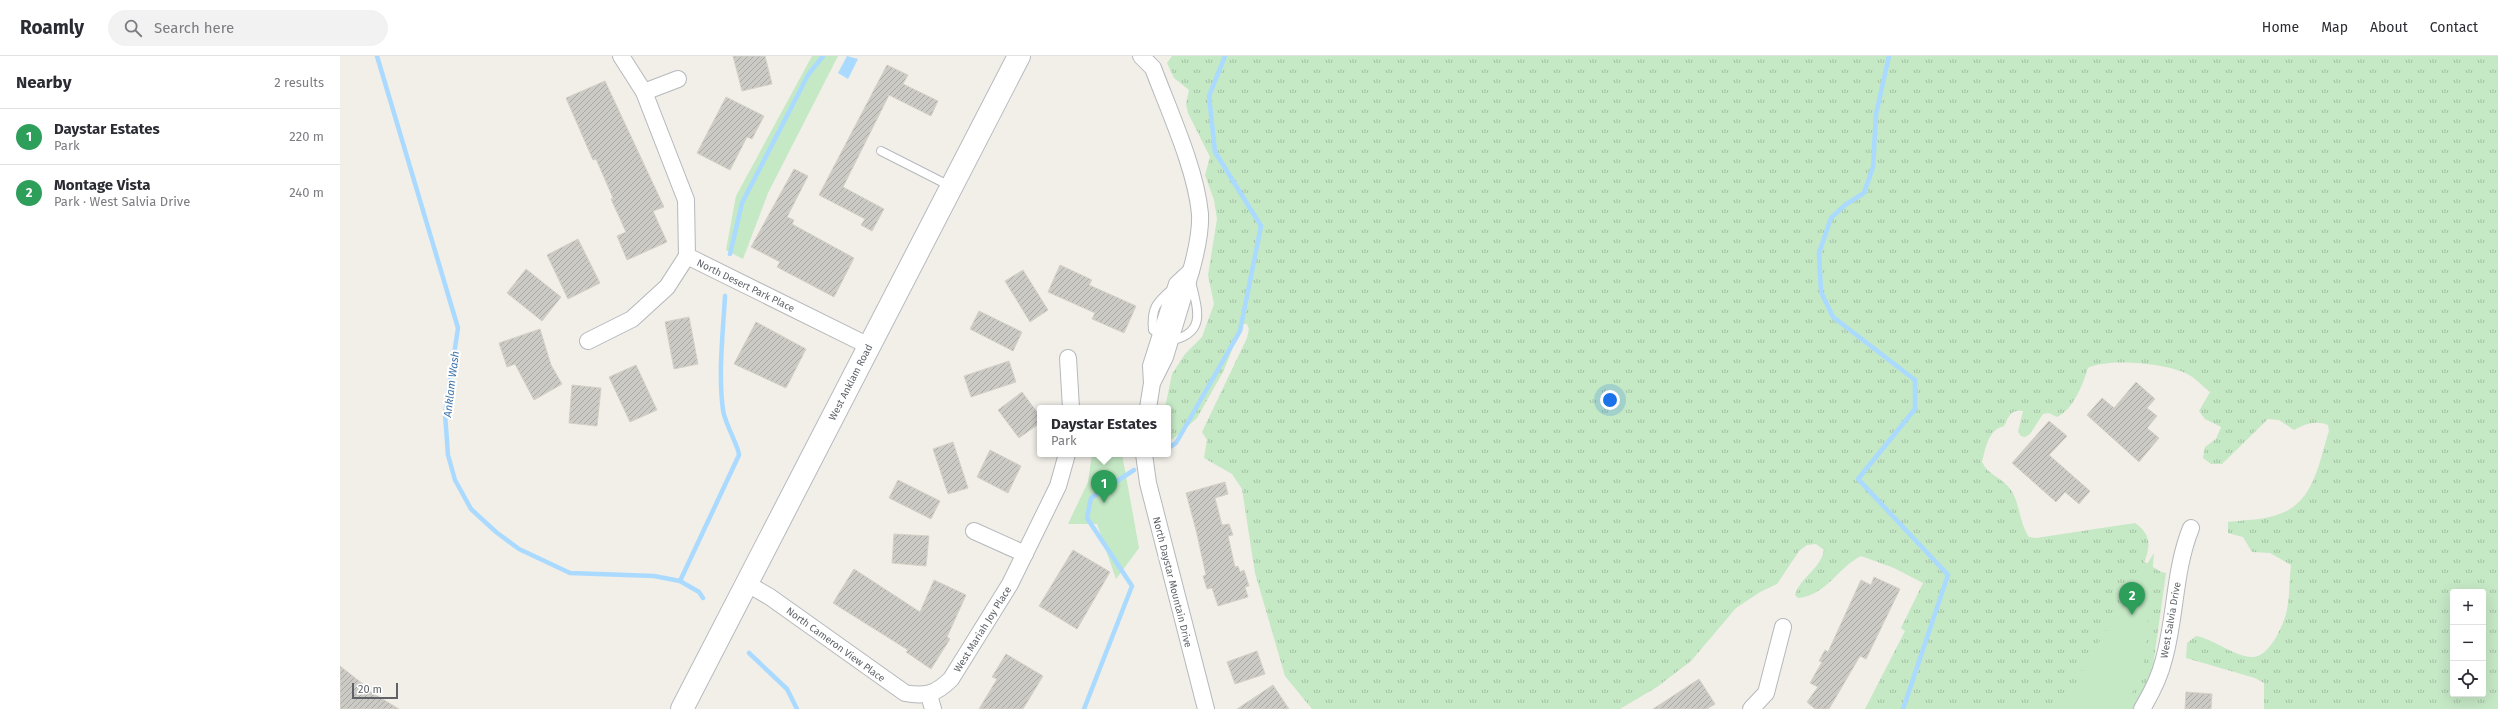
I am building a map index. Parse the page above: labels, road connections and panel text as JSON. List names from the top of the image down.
{
  "streets": {
    "main road": ["West Anklam Road"],
    "street": [
      "North Desert Park Place",
      "North Daystar Mountain Drive",
      "West Salvia Drive",
      "West Mariah Joy Place",
      "North Cameron View Place"
    ]
  },
  "crossings": [
    ["North Desert Park Place", "West Anklam Road"],
    ["West Anklam Road", "North Cameron View Place"],
    ["West Mariah Joy Place", "North Cameron View Place"]
  ],
  "water": ["Anklam Wash"],
  "scale_bar": "20 m",
  "page": {
    "header": "Roamly",
    "search": "Search here",
    "nav": [
      "Home",
      "Map",
      "About",
      "Contact"
    ],
    "heading": ["Nearby", "2 results"],
    "list": [
      {
        "mark": "1",
        "name": "Daystar Estates",
        "note": "Park",
        "value": "220 m"
      },
      {
        "mark": "2",
        "name": "Montage Vista",
        "note": "Park · West Salvia Drive",
        "value": "240 m"
      }
    ],
    "popup": ["Daystar Estates", "Park"],
    "pins": ["1", "2"],
    "map_buttons": ["+", "−"],
    "scale": "20 m"
  }
}
